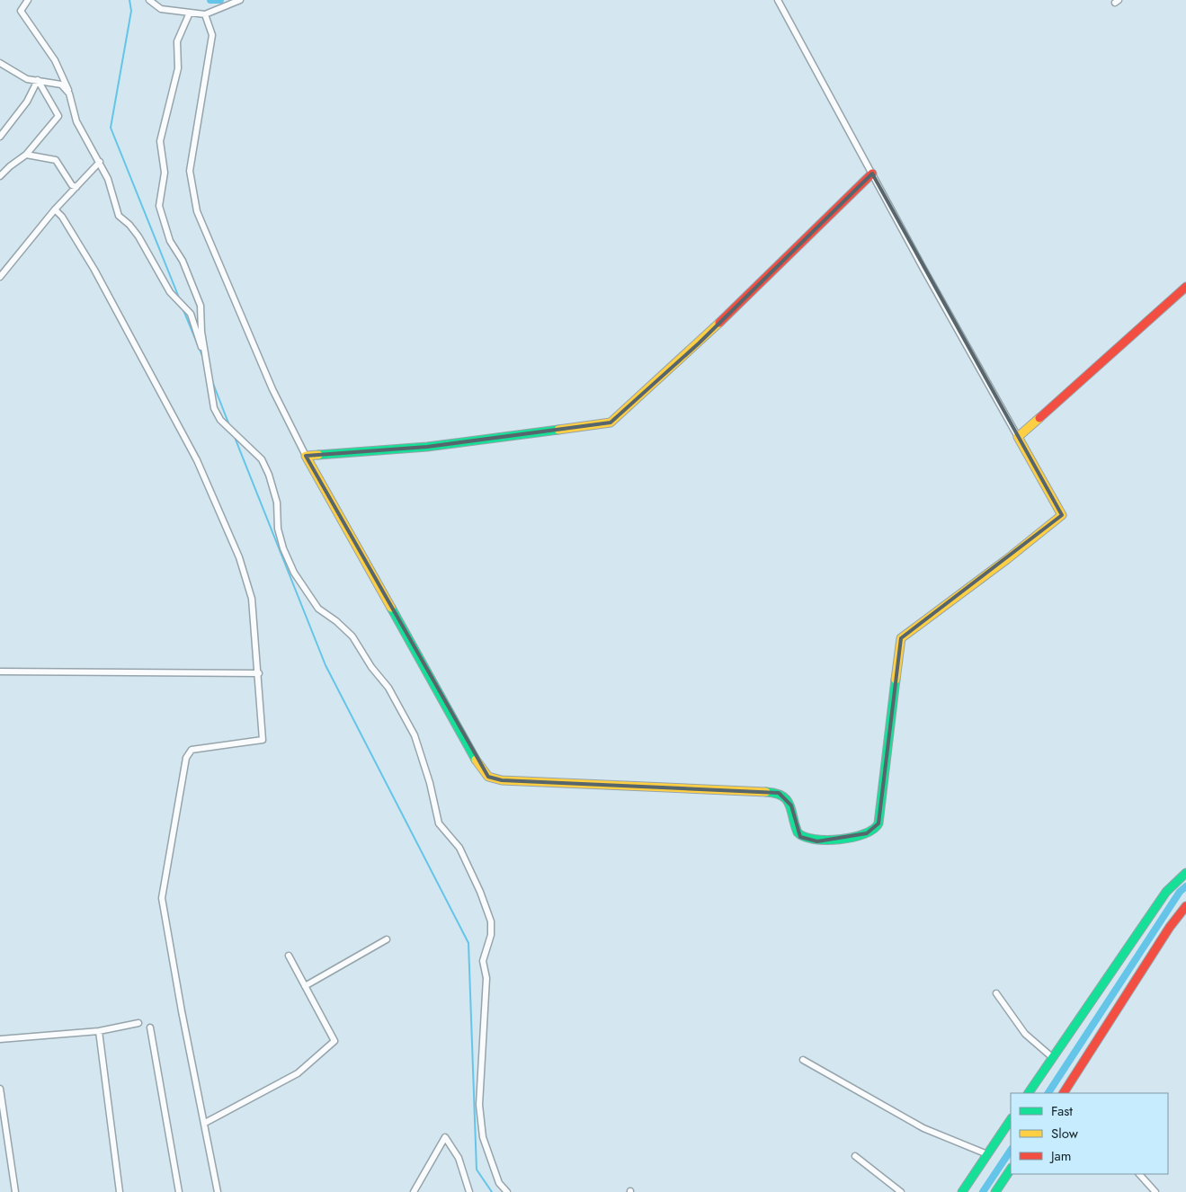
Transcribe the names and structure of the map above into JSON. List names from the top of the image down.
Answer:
{
  "legend": ["Fast", "Slow", "Jam"]
}
